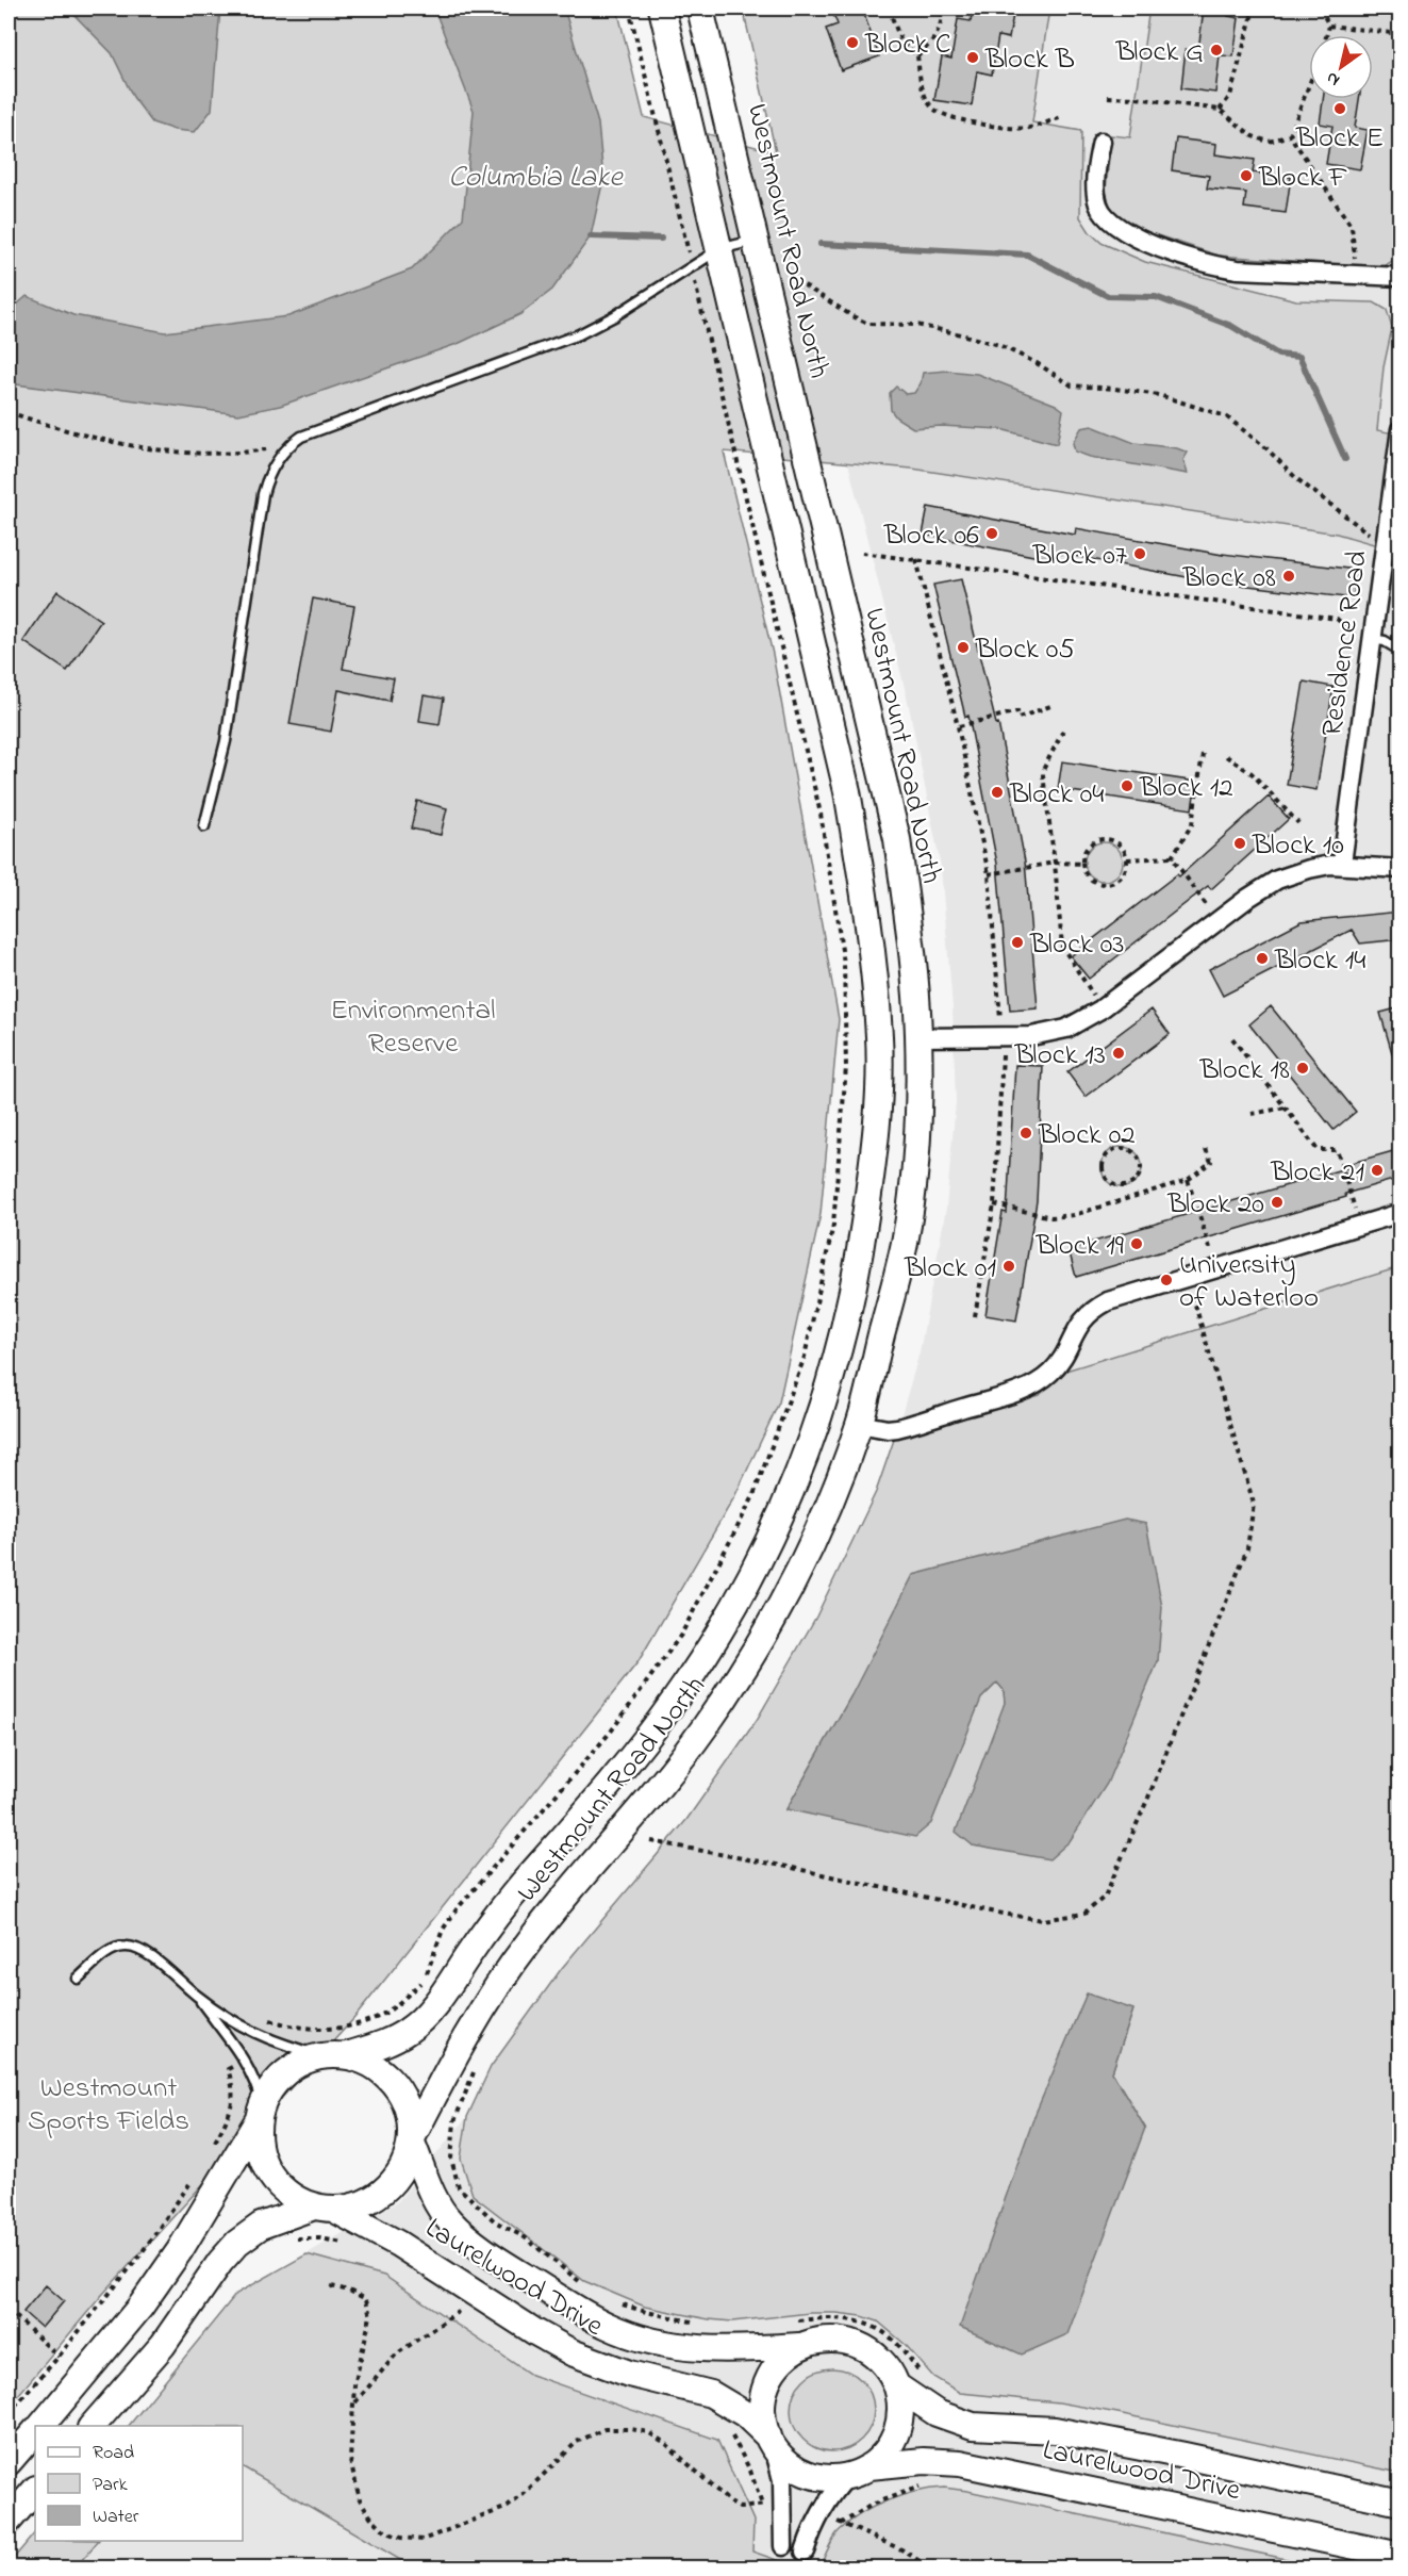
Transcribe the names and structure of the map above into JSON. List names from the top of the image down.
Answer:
{
  "streets": {
    "main road": ["Westmount Road North", "Laurelwood Drive"],
    "street": ["Residence Road"]
  },
  "crossings": [
    ["Westmount Road North", "Laurelwood Drive"]
  ],
  "water": ["Columbia Lake"],
  "parks": ["Environmental Reserve", "Westmount Sports Fields"],
  "places": [
    "Block C",
    "Block G",
    "Block B",
    "Block E",
    "Block F",
    "Block 06",
    "Block 07",
    "Block 08",
    "Block 05",
    "Block 12",
    "Block 04",
    "Block 10",
    "Block 03",
    "Block 14",
    "Block 13",
    "Block 18",
    "Block 02",
    "Block 21",
    "Block 20",
    "Block 19",
    "Block 01",
    "University of Waterloo"
  ],
  "legend": ["Road", "Park", "Water"],
  "north": "bottom left"
}
